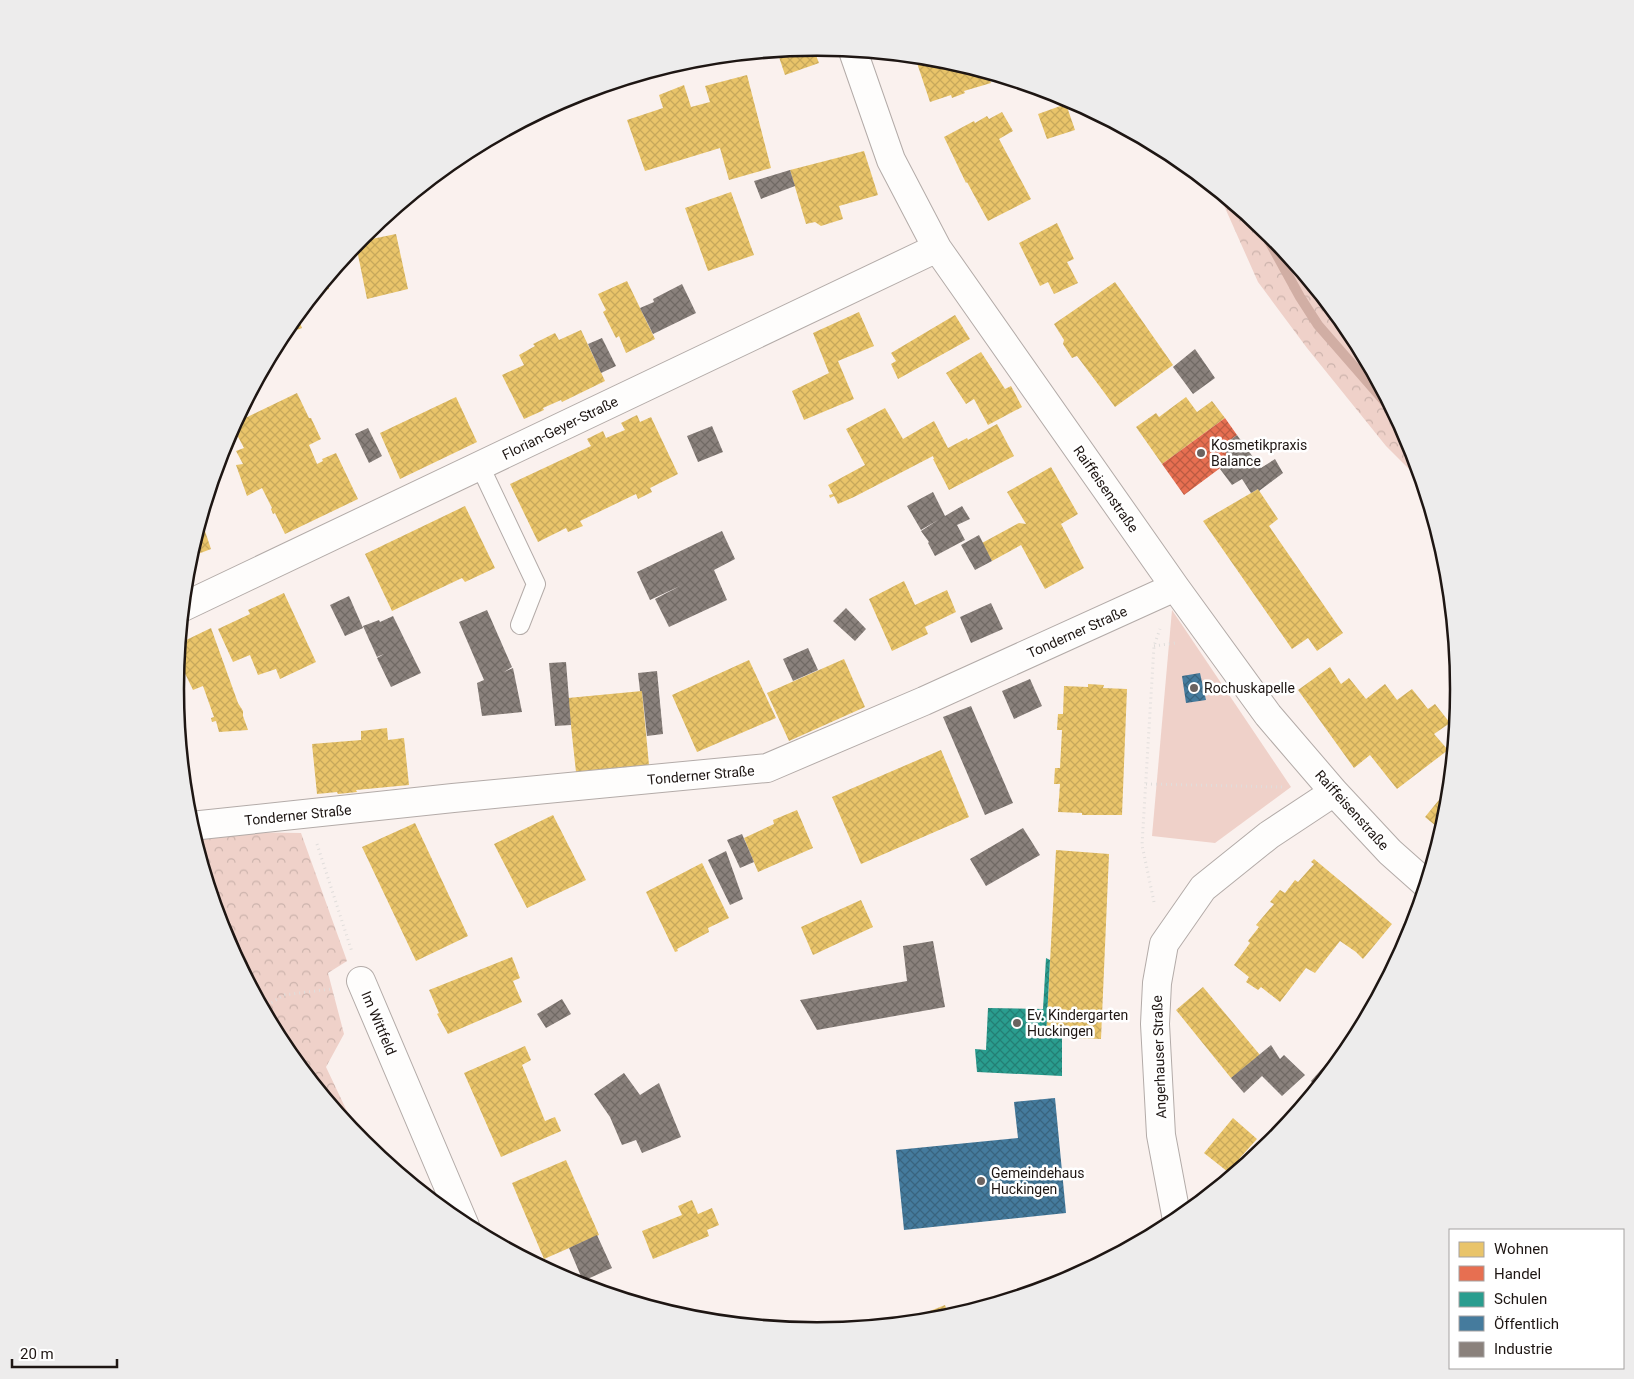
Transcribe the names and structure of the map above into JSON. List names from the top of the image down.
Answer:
{
  "streets": {
    "street": [
      "Florian-Geyer-Straße",
      "Raiffeisenstraße",
      "Tonderner Straße",
      "Im Wittfeld",
      "Angerhauser Straße"
    ]
  },
  "crossings": [
    ["Florian-Geyer-Straße", "Raiffeisenstraße"],
    ["Raiffeisenstraße", "Tonderner Straße"],
    ["Raiffeisenstraße", "Angerhauser Straße"],
    ["Tonderner Straße", "Im Wittfeld"]
  ],
  "places": [
    "Kosmetikpraxis Balance",
    "Rochuskapelle",
    "Ev. Kindergarten Huckingen",
    "Gemeindehaus Huckingen"
  ],
  "legend": [
    "Wohnen",
    "Handel",
    "Schulen",
    "Öffentlich",
    "Industrie"
  ],
  "scale_bar": "20 m"
}
